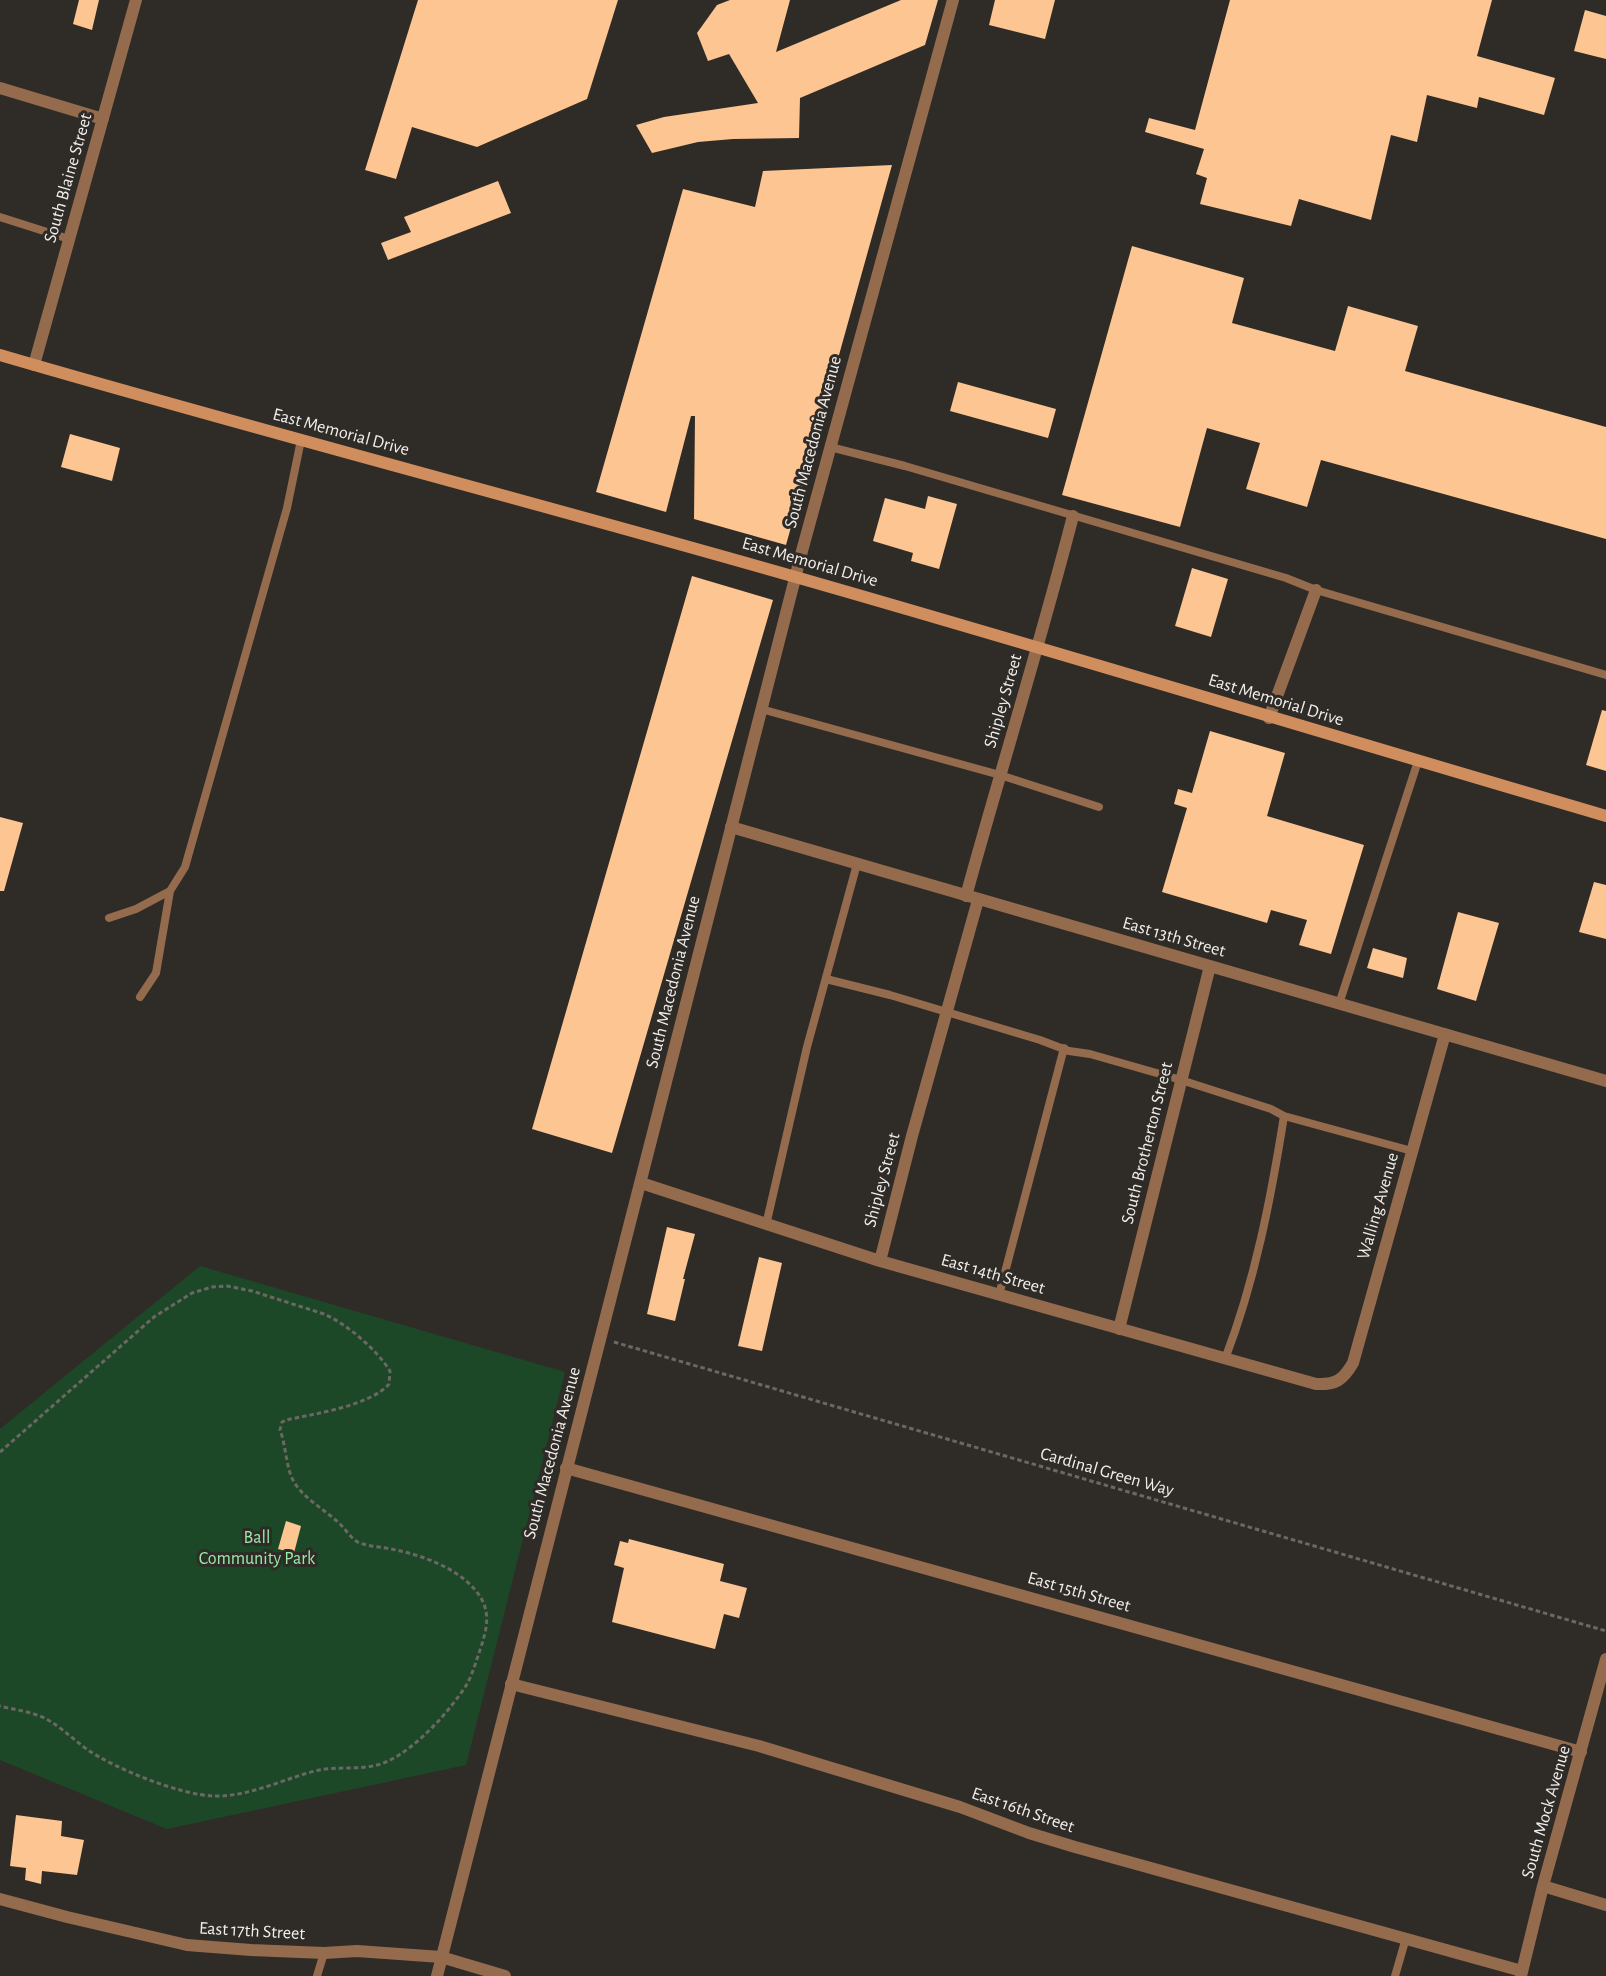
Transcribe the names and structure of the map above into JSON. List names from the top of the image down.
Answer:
{
  "streets": {
    "main road": ["East Memorial Drive"],
    "street": [
      "South Blaine Street",
      "South Macedonia Avenue",
      "Shipley Street",
      "East 13th Street",
      "South Brotherton Street",
      "Walling Avenue",
      "East 14th Street",
      "East 15th Street",
      "East 16th Street",
      "South Mock Avenue",
      "East 17th Street"
    ],
    "path": ["Cardinal Green Way"]
  },
  "crossings": [
    ["South Blaine Street", "East Memorial Drive"],
    ["East Memorial Drive", "South Macedonia Avenue"],
    ["East Memorial Drive", "Shipley Street"],
    ["South Macedonia Avenue", "East 13th Street"],
    ["South Macedonia Avenue", "East 14th Street"],
    ["South Macedonia Avenue", "Cardinal Green Way"],
    ["South Macedonia Avenue", "East 15th Street"],
    ["South Macedonia Avenue", "East 16th Street"],
    ["South Macedonia Avenue", "East 17th Street"],
    ["Shipley Street", "East 13th Street"],
    ["Shipley Street", "East 14th Street"],
    ["East 13th Street", "South Brotherton Street"],
    ["East 13th Street", "Walling Avenue"],
    ["South Brotherton Street", "East 14th Street"],
    ["Walling Avenue", "East 14th Street"],
    ["East 15th Street", "South Mock Avenue"],
    ["East 16th Street", "South Mock Avenue"]
  ],
  "parks": ["Ball Community Park"]
}
